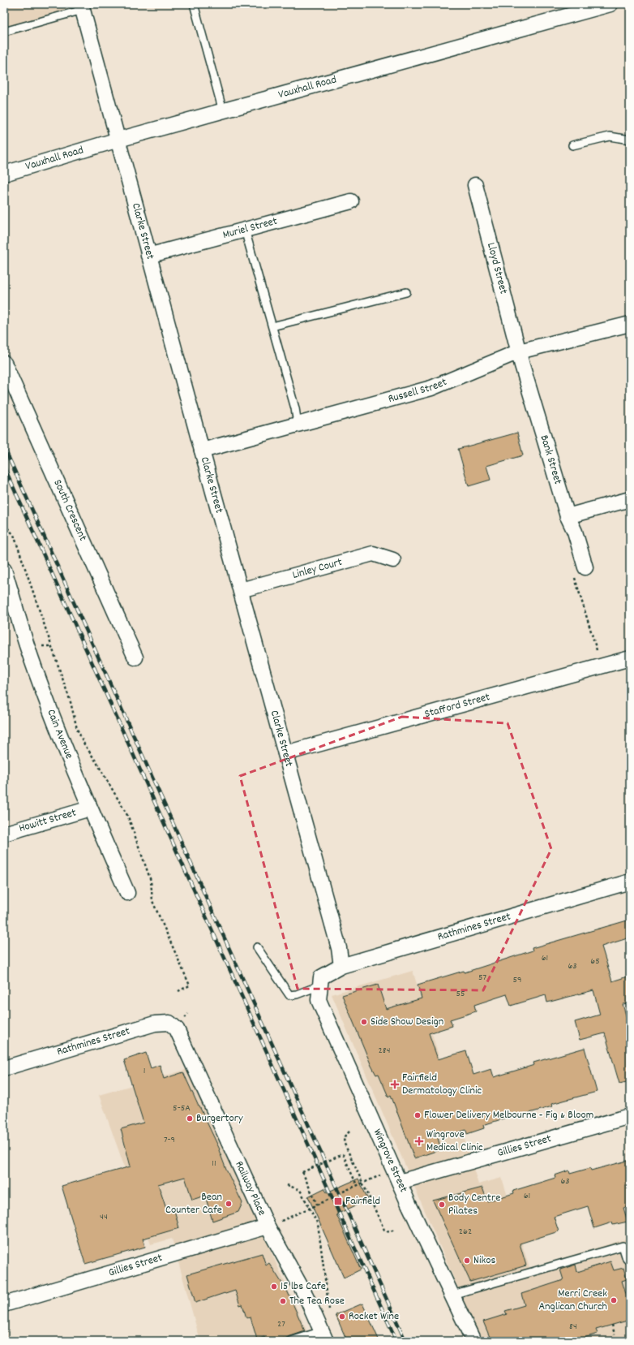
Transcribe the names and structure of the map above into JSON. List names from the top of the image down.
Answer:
{
  "streets": {
    "street": [
      "Vauxhall Road",
      "Muriel Street",
      "Clarke Street",
      "Lloyd Street",
      "Russell Street",
      "Bank Street",
      "South Crescent",
      "Linley Court",
      "Stafford Street",
      "Cain Avenue",
      "Howitt Street",
      "Rathmines Street",
      "Gillies Street",
      "Wingrove Street",
      "Railway Place"
    ]
  },
  "crossings": [
    ["Vauxhall Road", "Clarke Street"],
    ["Muriel Street", "Clarke Street"],
    ["Clarke Street", "Russell Street"],
    ["Clarke Street", "Linley Court"],
    ["Clarke Street", "Stafford Street"],
    ["Clarke Street", "Rathmines Street"],
    ["Lloyd Street", "Russell Street"],
    ["Lloyd Street", "Bank Street"],
    ["Russell Street", "Bank Street"],
    ["Cain Avenue", "Howitt Street"],
    ["Rathmines Street", "Wingrove Street"],
    ["Rathmines Street", "Railway Place"],
    ["Gillies Street", "Wingrove Street"],
    ["Gillies Street", "Railway Place"]
  ],
  "places": {
    "other": [
      "Side Show Design",
      "Flower Delivery Melbourne - Fig & Bloom",
      "Burgertory",
      "Bean Counter Cafe",
      "Body Centre Pilates",
      "Nikos",
      "15 lbs Cafe",
      "Merri Creek Anglican Church",
      "The Tea Rose",
      "Rocket Wine"
    ],
    "health": ["Fairfield Dermatology Clinic", "Wingrove Medical Clinic"],
    "transit": ["Fairfield"]
  },
  "house_numbers": [
    "61",
    "65",
    "63",
    "57",
    "59",
    "55",
    "284",
    "1",
    "5-5A",
    "7-9",
    "11",
    "63",
    "61",
    "44",
    "262",
    "27",
    "84"
  ]
}
